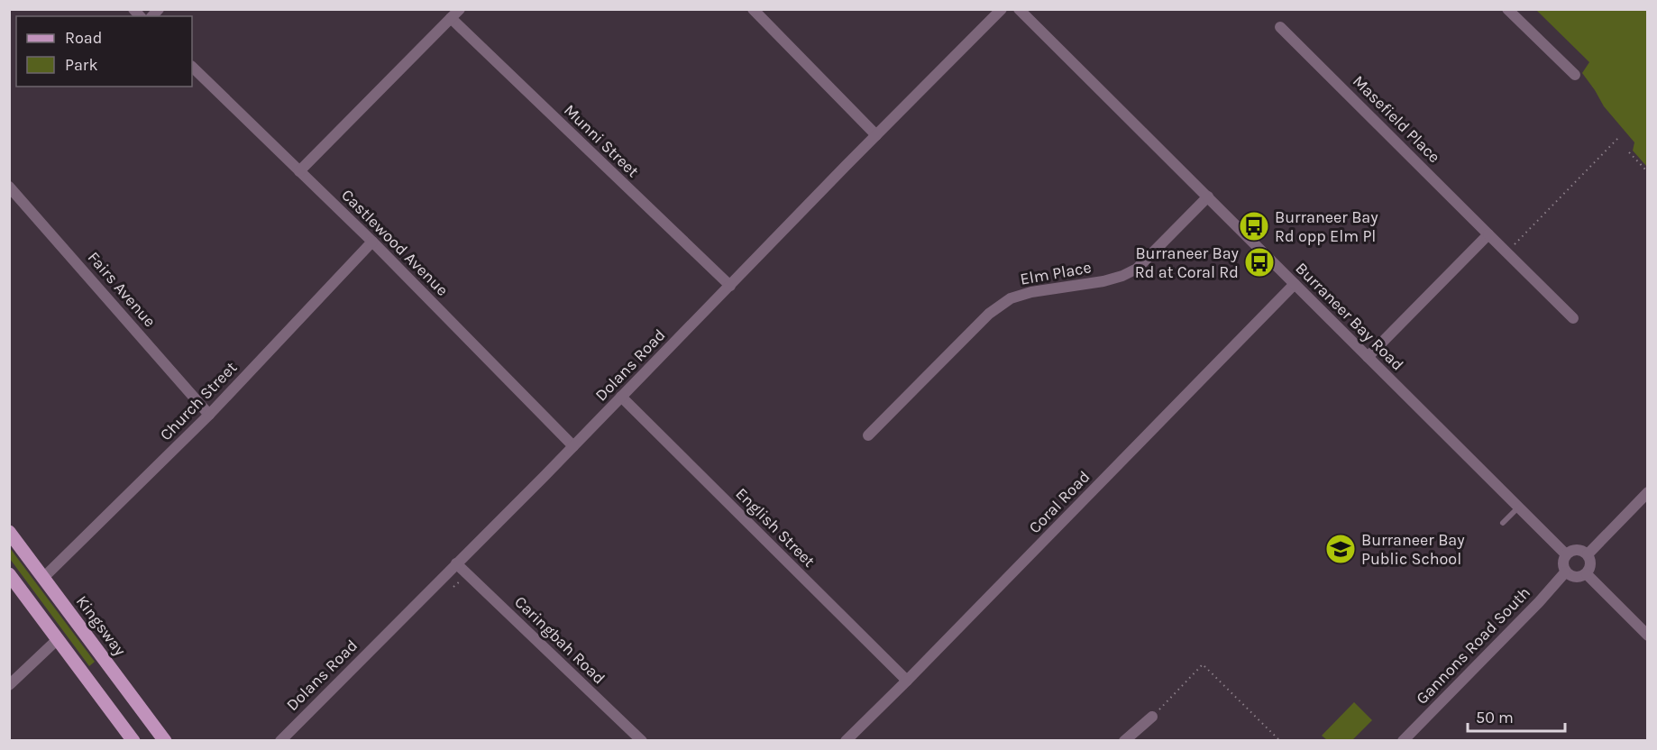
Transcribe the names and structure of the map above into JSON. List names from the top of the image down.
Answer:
{
  "streets": {
    "main road": ["Kingsway"],
    "street": [
      "Masefield Place",
      "Munni Street",
      "Castlewood Avenue",
      "Elm Place",
      "Fairs Avenue",
      "Burraneer Bay Road",
      "Dolans Road",
      "Church Street",
      "Coral Road",
      "English Street",
      "Caringbah Road",
      "Gannons Road South"
    ]
  },
  "crossings": [
    ["Munni Street", "Dolans Road"],
    ["Castlewood Avenue", "Dolans Road"],
    ["Castlewood Avenue", "Church Street"],
    ["Elm Place", "Burraneer Bay Road"],
    ["Fairs Avenue", "Church Street"],
    ["Burraneer Bay Road", "Coral Road"],
    ["Burraneer Bay Road", "Gannons Road South"],
    ["Dolans Road", "English Street"],
    ["Dolans Road", "Caringbah Road"],
    ["Church Street", "Kingsway"],
    ["Coral Road", "English Street"]
  ],
  "places": {
    "bus stop": ["Burraneer Bay Rd opp Elm Pl", "Burraneer Bay Rd at Coral Rd"],
    "school or university": ["Burraneer Bay Public School"]
  },
  "legend": ["Road", "Park"],
  "scale_bar": "50 m"
}
